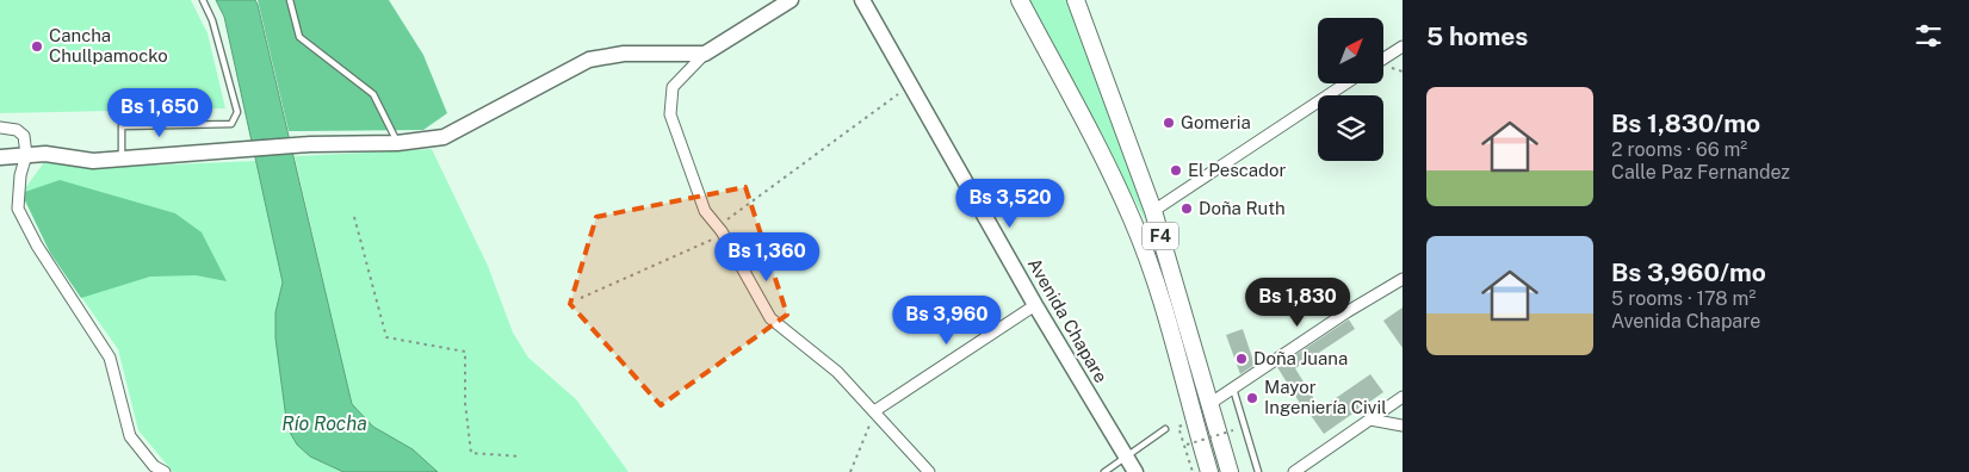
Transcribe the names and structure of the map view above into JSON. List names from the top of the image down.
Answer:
{
  "streets": {
    "highway": ["F4"],
    "main road": ["Avenida Chapare"]
  },
  "water": ["Río Rocha"],
  "places": [
    "Cancha Chullpamocko",
    "Gomeria",
    "El Pescador",
    "Doña Ruth",
    "Doña Juana",
    "Mayor Ingeniería Civil"
  ],
  "north": "top right",
  "page": {
    "heading": "5 homes",
    "list": [
      {
        "name": "Bs 1,830/mo",
        "note": "2 rooms · 66 m² · Calle Paz Fernandez"
      },
      {
        "name": "Bs 3,960/mo",
        "note": "5 rooms · 178 m² · Avenida Chapare"
      }
    ],
    "price": [
      "Bs 1,650",
      "Bs 3,520",
      "Bs 1,360",
      "Bs 1,830",
      "Bs 3,960"
    ]
  }
}
